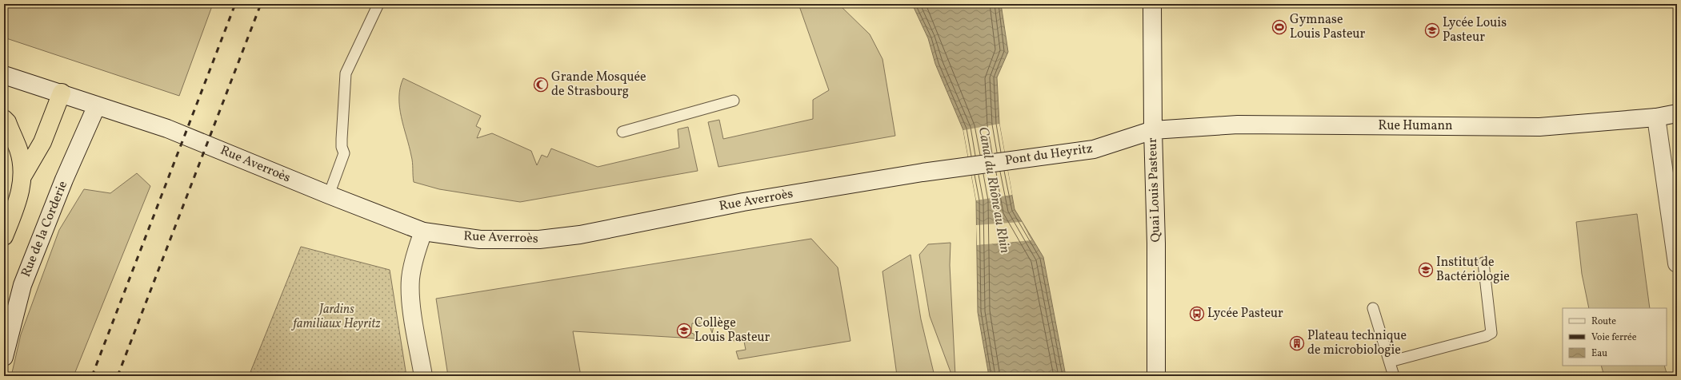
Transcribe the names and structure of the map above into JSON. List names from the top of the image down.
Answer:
{
  "streets": {
    "main road": [
      "Rue Humann",
      "Pont du Heyritz",
      "Rue Averroès",
      "Quai Louis Pasteur",
      "Rue de la Corderie"
    ]
  },
  "crossings": [
    ["Rue Humann", "Pont du Heyritz"],
    ["Rue Humann", "Quai Louis Pasteur"],
    ["Pont du Heyritz", "Rue Averroès"],
    ["Pont du Heyritz", "Quai Louis Pasteur"],
    ["Rue Averroès", "Rue de la Corderie"]
  ],
  "water": ["Canal du Rhône au Rhin"],
  "parks": ["Jardins familiaux Heyritz"],
  "places": {
    "sports": ["Gymnase Louis Pasteur"],
    "school or university": ["Lycée Louis Pasteur", "Institut de Bactériologie", "Collège Louis Pasteur"],
    "mosque": ["Grande Mosquée de Strasbourg"],
    "bus stop": ["Lycée Pasteur"],
    "building": ["Plateau technique de microbiologie"]
  },
  "legend": ["Route", "Voie ferrée", "Eau"]
}
